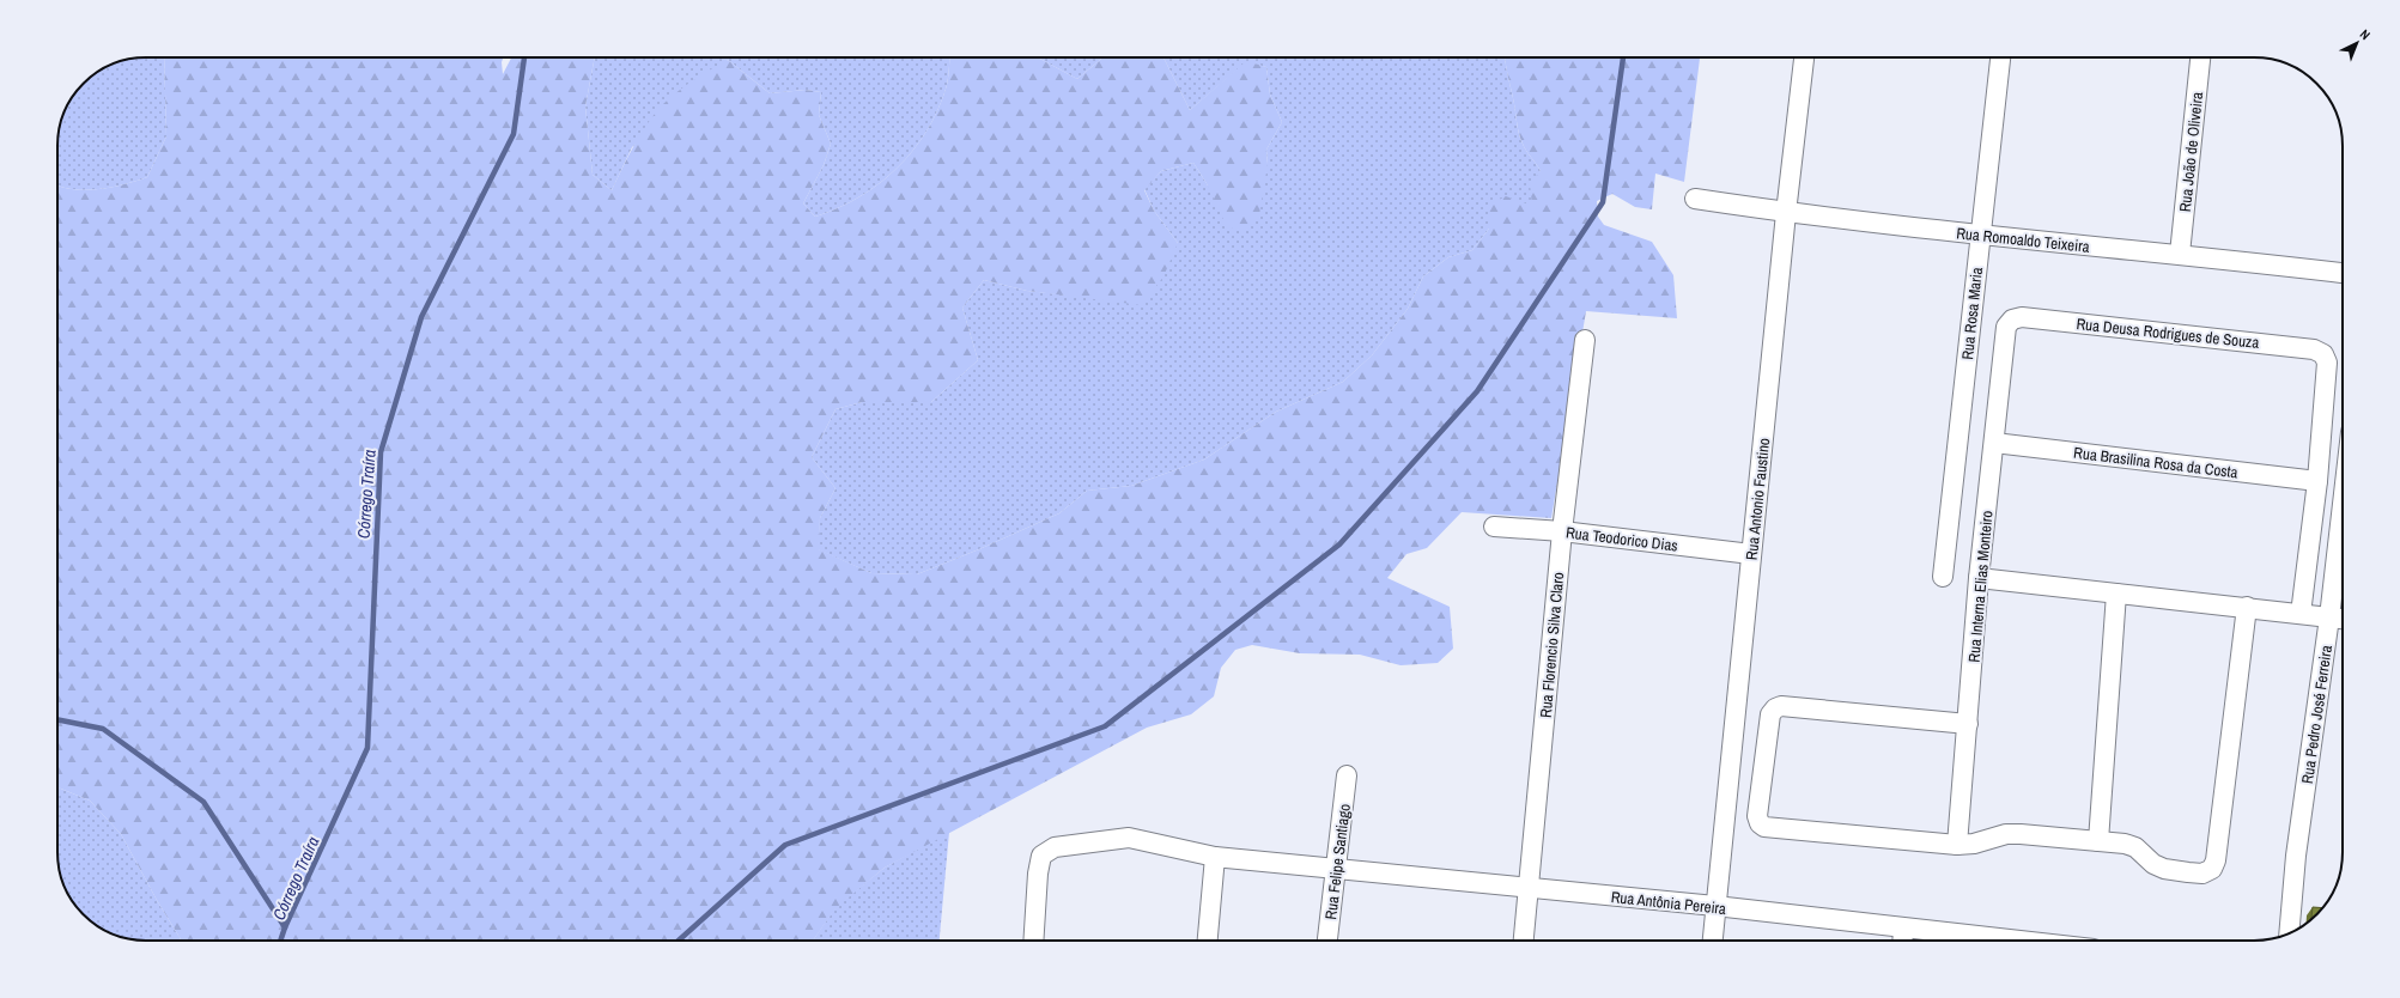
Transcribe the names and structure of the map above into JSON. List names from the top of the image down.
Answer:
{
  "streets": {
    "street": [
      "Rua João de Oliveira",
      "Rua Romoaldo Teixeira",
      "Rua Rosa Maria",
      "Rua Deusa Rodrigues de Souza",
      "Rua Brasilina Rosa da Costa",
      "Rua Antonio Faustino",
      "Rua Teodorico Dias",
      "Rua Interna Elias Monteiro",
      "Rua Florencio Silva Claro",
      "Rua Pedro José Ferreira",
      "Rua Felipe Santiago",
      "Rua Antônia Pereira"
    ]
  },
  "crossings": [
    ["Rua João de Oliveira", "Rua Romoaldo Teixeira"],
    ["Rua Romoaldo Teixeira", "Rua Rosa Maria"],
    ["Rua Romoaldo Teixeira", "Rua Antonio Faustino"],
    ["Rua Deusa Rodrigues de Souza", "Rua Brasilina Rosa da Costa"],
    ["Rua Deusa Rodrigues de Souza", "Rua Interna Elias Monteiro"],
    ["Rua Brasilina Rosa da Costa", "Rua Interna Elias Monteiro"],
    ["Rua Antonio Faustino", "Rua Teodorico Dias"],
    ["Rua Antonio Faustino", "Rua Antônia Pereira"],
    ["Rua Teodorico Dias", "Rua Florencio Silva Claro"],
    ["Rua Florencio Silva Claro", "Rua Antônia Pereira"],
    ["Rua Felipe Santiago", "Rua Antônia Pereira"]
  ],
  "water": ["Córrego Traíra"],
  "north": "top right"
}
